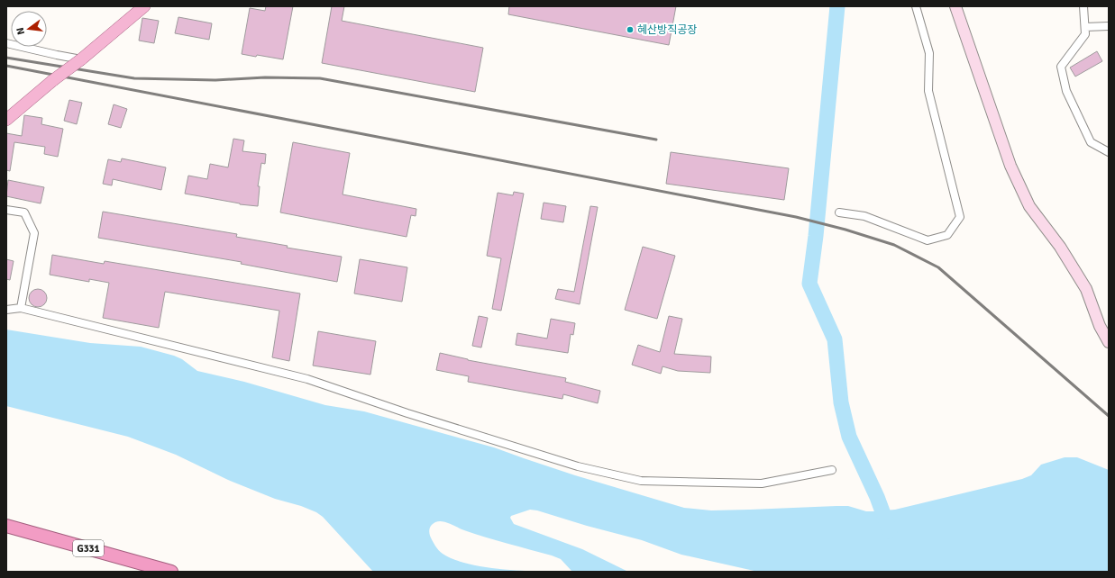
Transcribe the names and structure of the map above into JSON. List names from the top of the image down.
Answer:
{
  "streets": {
    "highway": ["G331"]
  },
  "places": ["혜산방직공장"],
  "north": "left"
}
